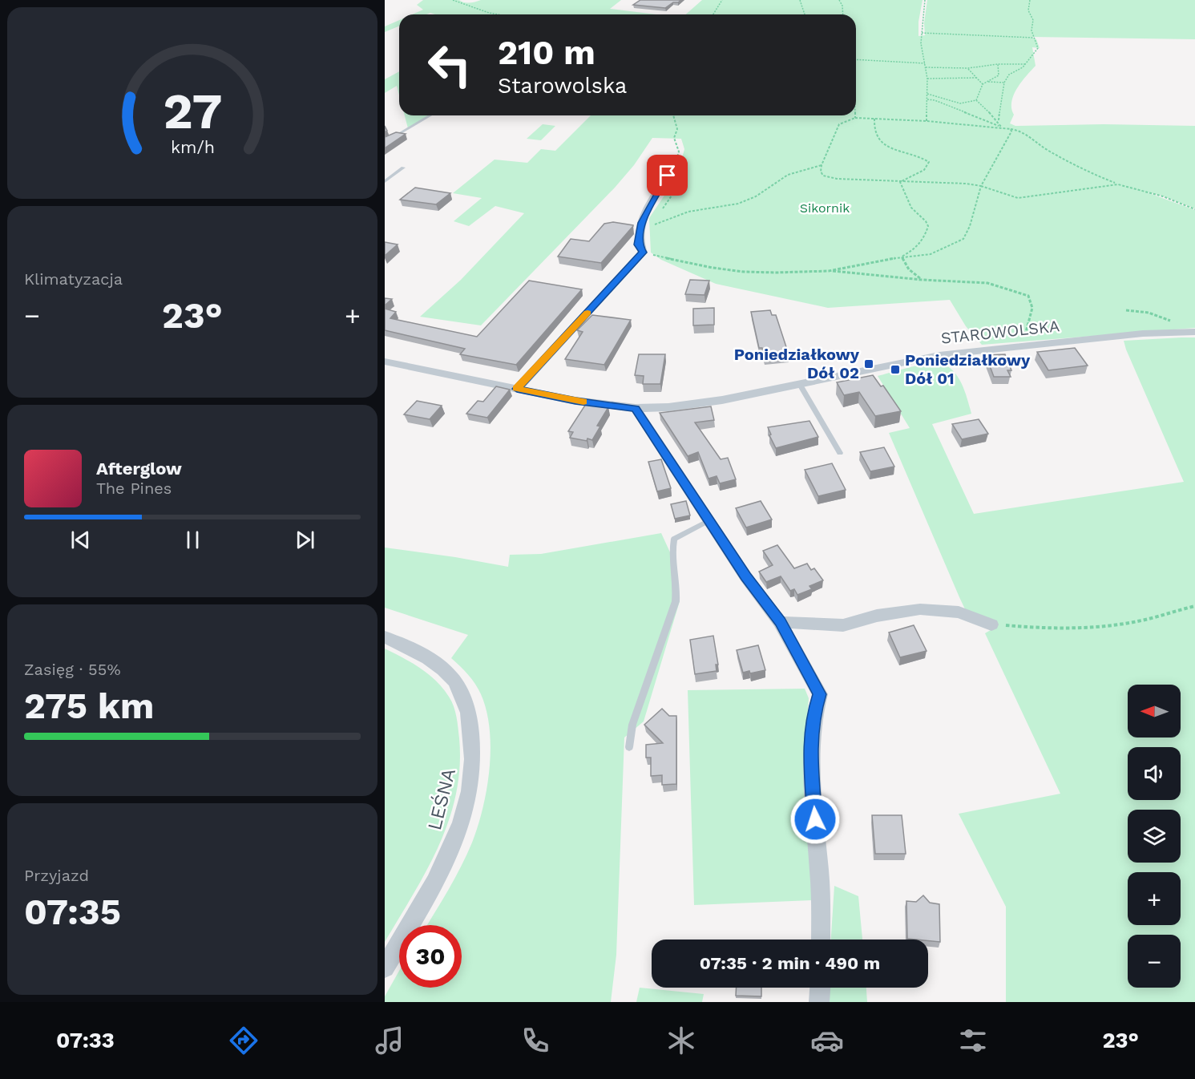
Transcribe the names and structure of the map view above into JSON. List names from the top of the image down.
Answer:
{
  "streets": {
    "street": ["STAROWOLSKA", "LEŚNA"]
  },
  "parks": ["Sikornik"],
  "places": {
    "transit": ["Poniedziałkowy Dół 02", "Poniedziałkowy Dół 01"]
  },
  "north": "left",
  "page": {
    "turn": ["210 m", "Starowolska"],
    "tile": [
      "Klimatyzacja",
      ["Zasięg · 55%", "275 km"],
      ["Przyjazd", "07:35"]
    ],
    "heat": ["−", "23°", "+"],
    "song": ["Afterglow", "The Pines"],
    "map_buttons": ["+", "−"],
    "limit": "30",
    "trip": "07:35 · 2 min · 490 m",
    "tabs": ["07:33", "23°"],
    "gauge": ["27", "km/h"]
  }
}
